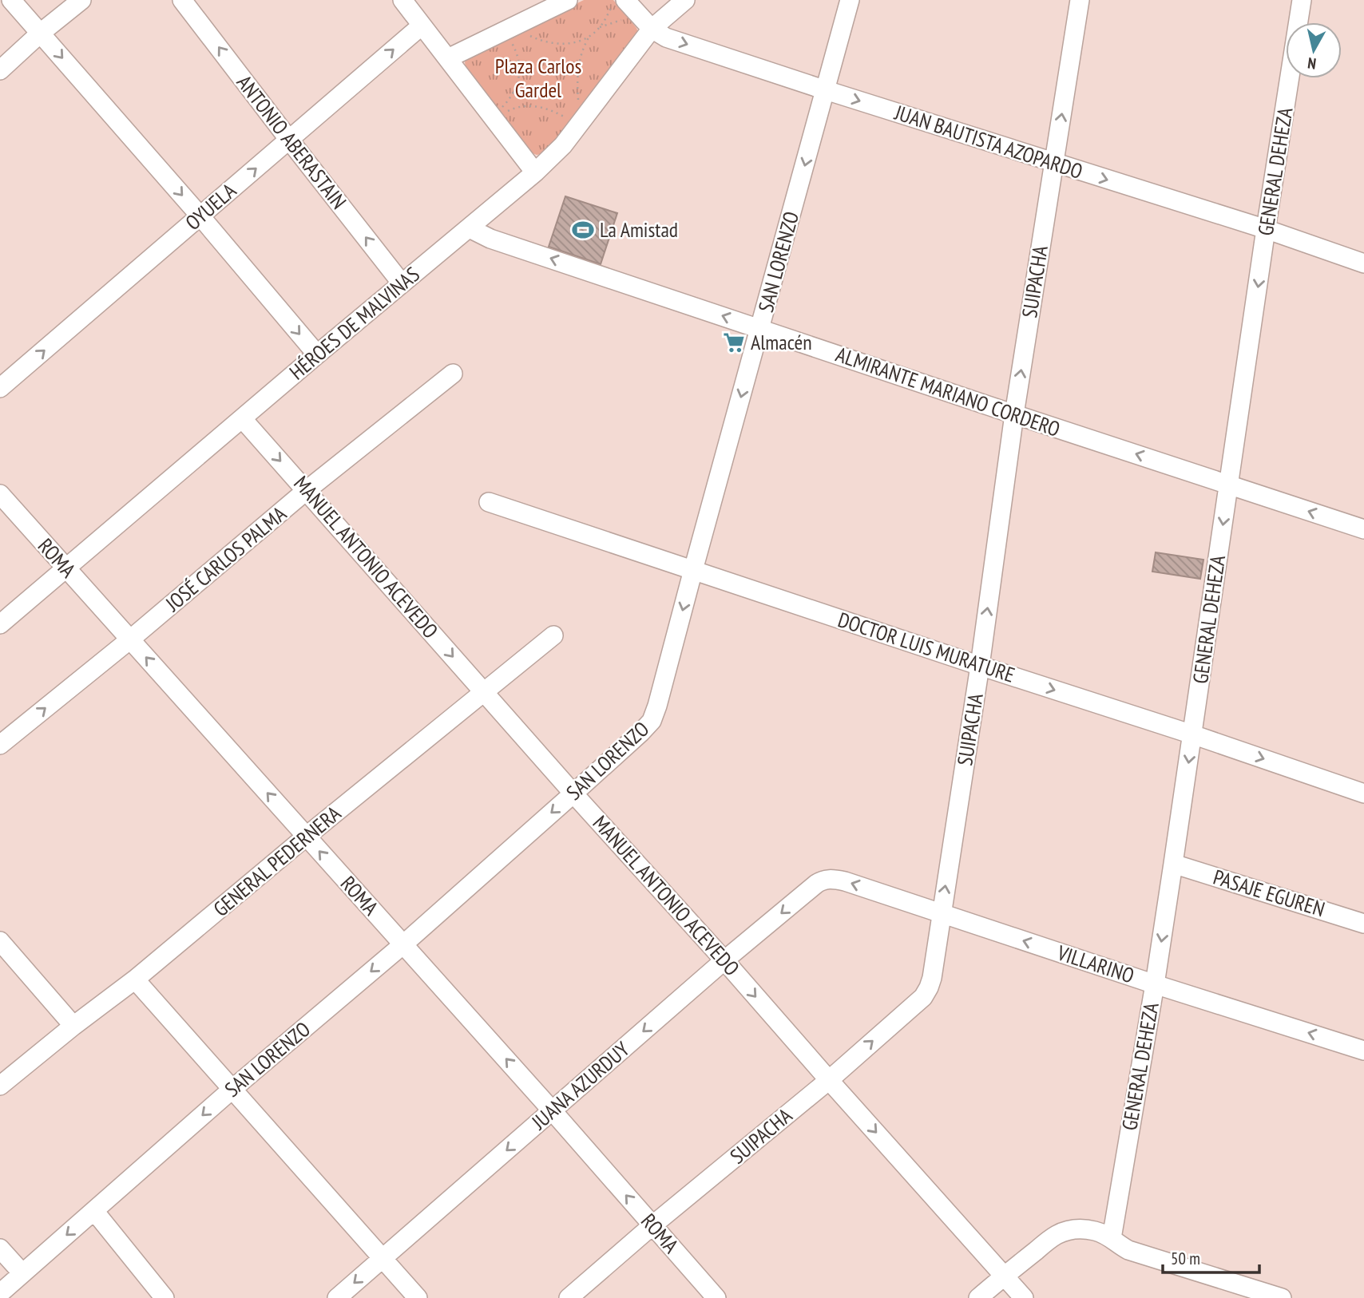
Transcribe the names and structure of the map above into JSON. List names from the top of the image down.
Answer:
{
  "streets": {
    "street": [
      "ANTONIO ABERASTAIN",
      "JUAN BAUTISTA AZOPARDO",
      "GENERAL DEHEZA",
      "OYUELA",
      "SAN LORENZO",
      "SUIPACHA",
      "HÉROES DE MALVINAS",
      "ALMIRANTE MARIANO CORDERO",
      "MANUEL ANTONIO ACEVEDO",
      "ROMA",
      "JOSÉ CARLOS PALMA",
      "DOCTOR LUIS MURATURE",
      "GENERAL PEDERNERA",
      "PASAJE EGUREN",
      "VILLARINO",
      "JUANA AZURDUY"
    ]
  },
  "crossings": [
    ["ANTONIO ABERASTAIN", "OYUELA"],
    ["ANTONIO ABERASTAIN", "HÉROES DE MALVINAS"],
    ["JUAN BAUTISTA AZOPARDO", "GENERAL DEHEZA"],
    ["JUAN BAUTISTA AZOPARDO", "SAN LORENZO"],
    ["JUAN BAUTISTA AZOPARDO", "SUIPACHA"],
    ["JUAN BAUTISTA AZOPARDO", "HÉROES DE MALVINAS"],
    ["GENERAL DEHEZA", "ALMIRANTE MARIANO CORDERO"],
    ["GENERAL DEHEZA", "DOCTOR LUIS MURATURE"],
    ["GENERAL DEHEZA", "PASAJE EGUREN"],
    ["GENERAL DEHEZA", "VILLARINO"],
    ["SAN LORENZO", "ALMIRANTE MARIANO CORDERO"],
    ["SAN LORENZO", "MANUEL ANTONIO ACEVEDO"],
    ["SAN LORENZO", "ROMA"],
    ["SAN LORENZO", "DOCTOR LUIS MURATURE"],
    ["SUIPACHA", "ALMIRANTE MARIANO CORDERO"],
    ["SUIPACHA", "MANUEL ANTONIO ACEVEDO"],
    ["SUIPACHA", "ROMA"],
    ["SUIPACHA", "DOCTOR LUIS MURATURE"],
    ["SUIPACHA", "VILLARINO"],
    ["HÉROES DE MALVINAS", "ALMIRANTE MARIANO CORDERO"],
    ["HÉROES DE MALVINAS", "MANUEL ANTONIO ACEVEDO"],
    ["HÉROES DE MALVINAS", "ROMA"],
    ["MANUEL ANTONIO ACEVEDO", "JOSÉ CARLOS PALMA"],
    ["MANUEL ANTONIO ACEVEDO", "GENERAL PEDERNERA"],
    ["MANUEL ANTONIO ACEVEDO", "JUANA AZURDUY"],
    ["ROMA", "JOSÉ CARLOS PALMA"],
    ["ROMA", "GENERAL PEDERNERA"],
    ["ROMA", "JUANA AZURDUY"],
    ["VILLARINO", "JUANA AZURDUY"]
  ],
  "one_way": [
    "JUAN BAUTISTA AZOPARDO",
    "GENERAL DEHEZA",
    "OYUELA",
    "SAN LORENZO",
    "SUIPACHA",
    "ALMIRANTE MARIANO CORDERO",
    "MANUEL ANTONIO ACEVEDO",
    "ROMA",
    "DOCTOR LUIS MURATURE",
    "VILLARINO",
    "JUANA AZURDUY"
  ],
  "parks": ["Plaza Carlos Gardel"],
  "places": {
    "sports": ["La Amistad"],
    "supermarket": ["Almacén"]
  },
  "scale_bar": "50 m",
  "north": "bottom"
}
